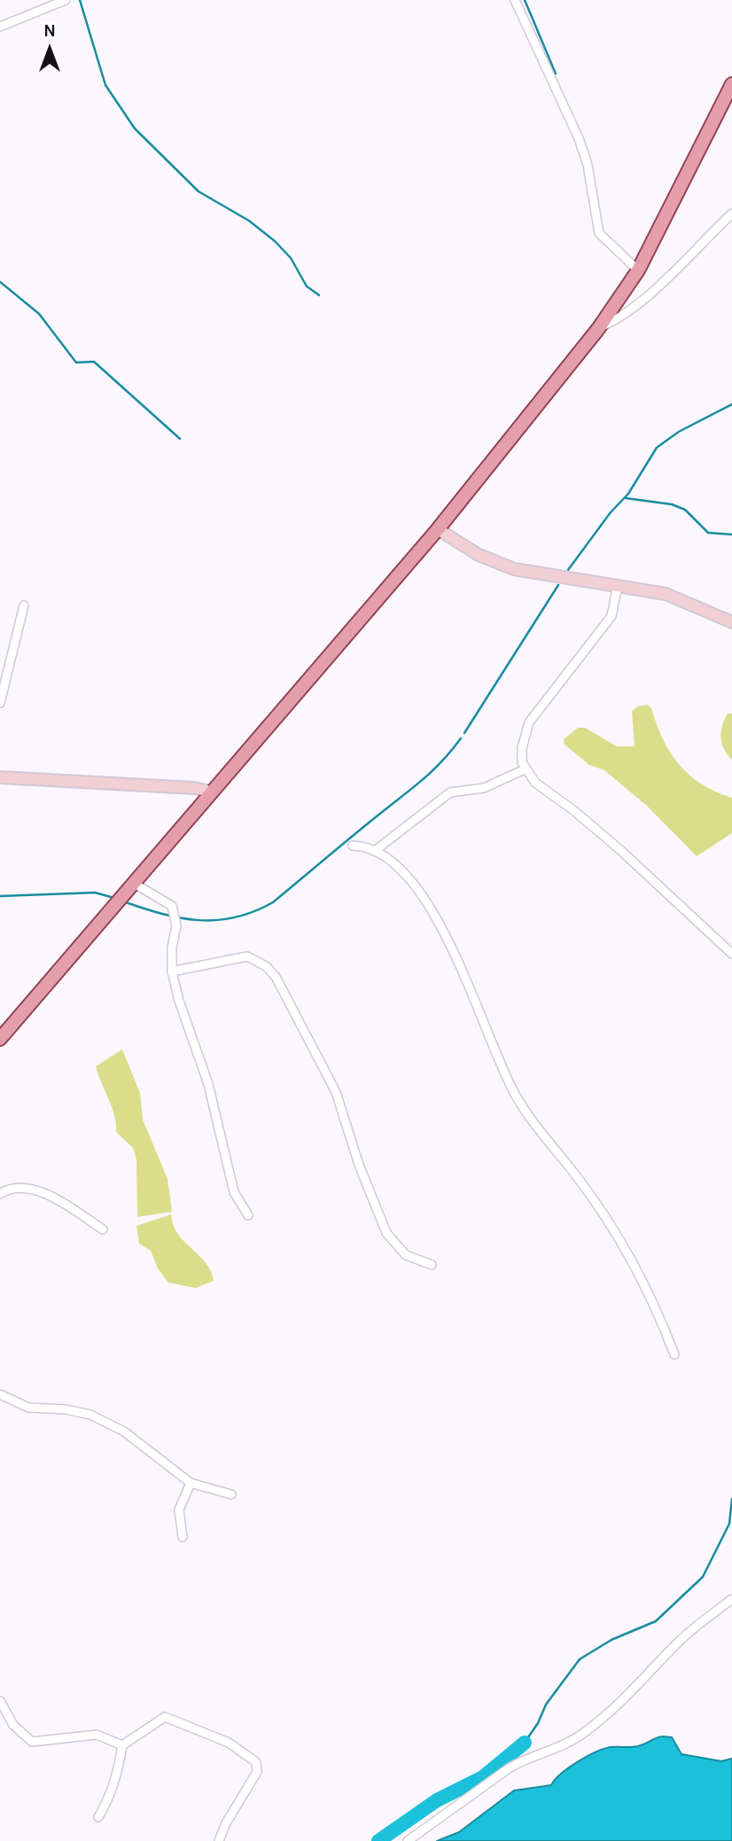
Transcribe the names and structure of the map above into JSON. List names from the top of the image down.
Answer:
{
  "north": "top"
}
